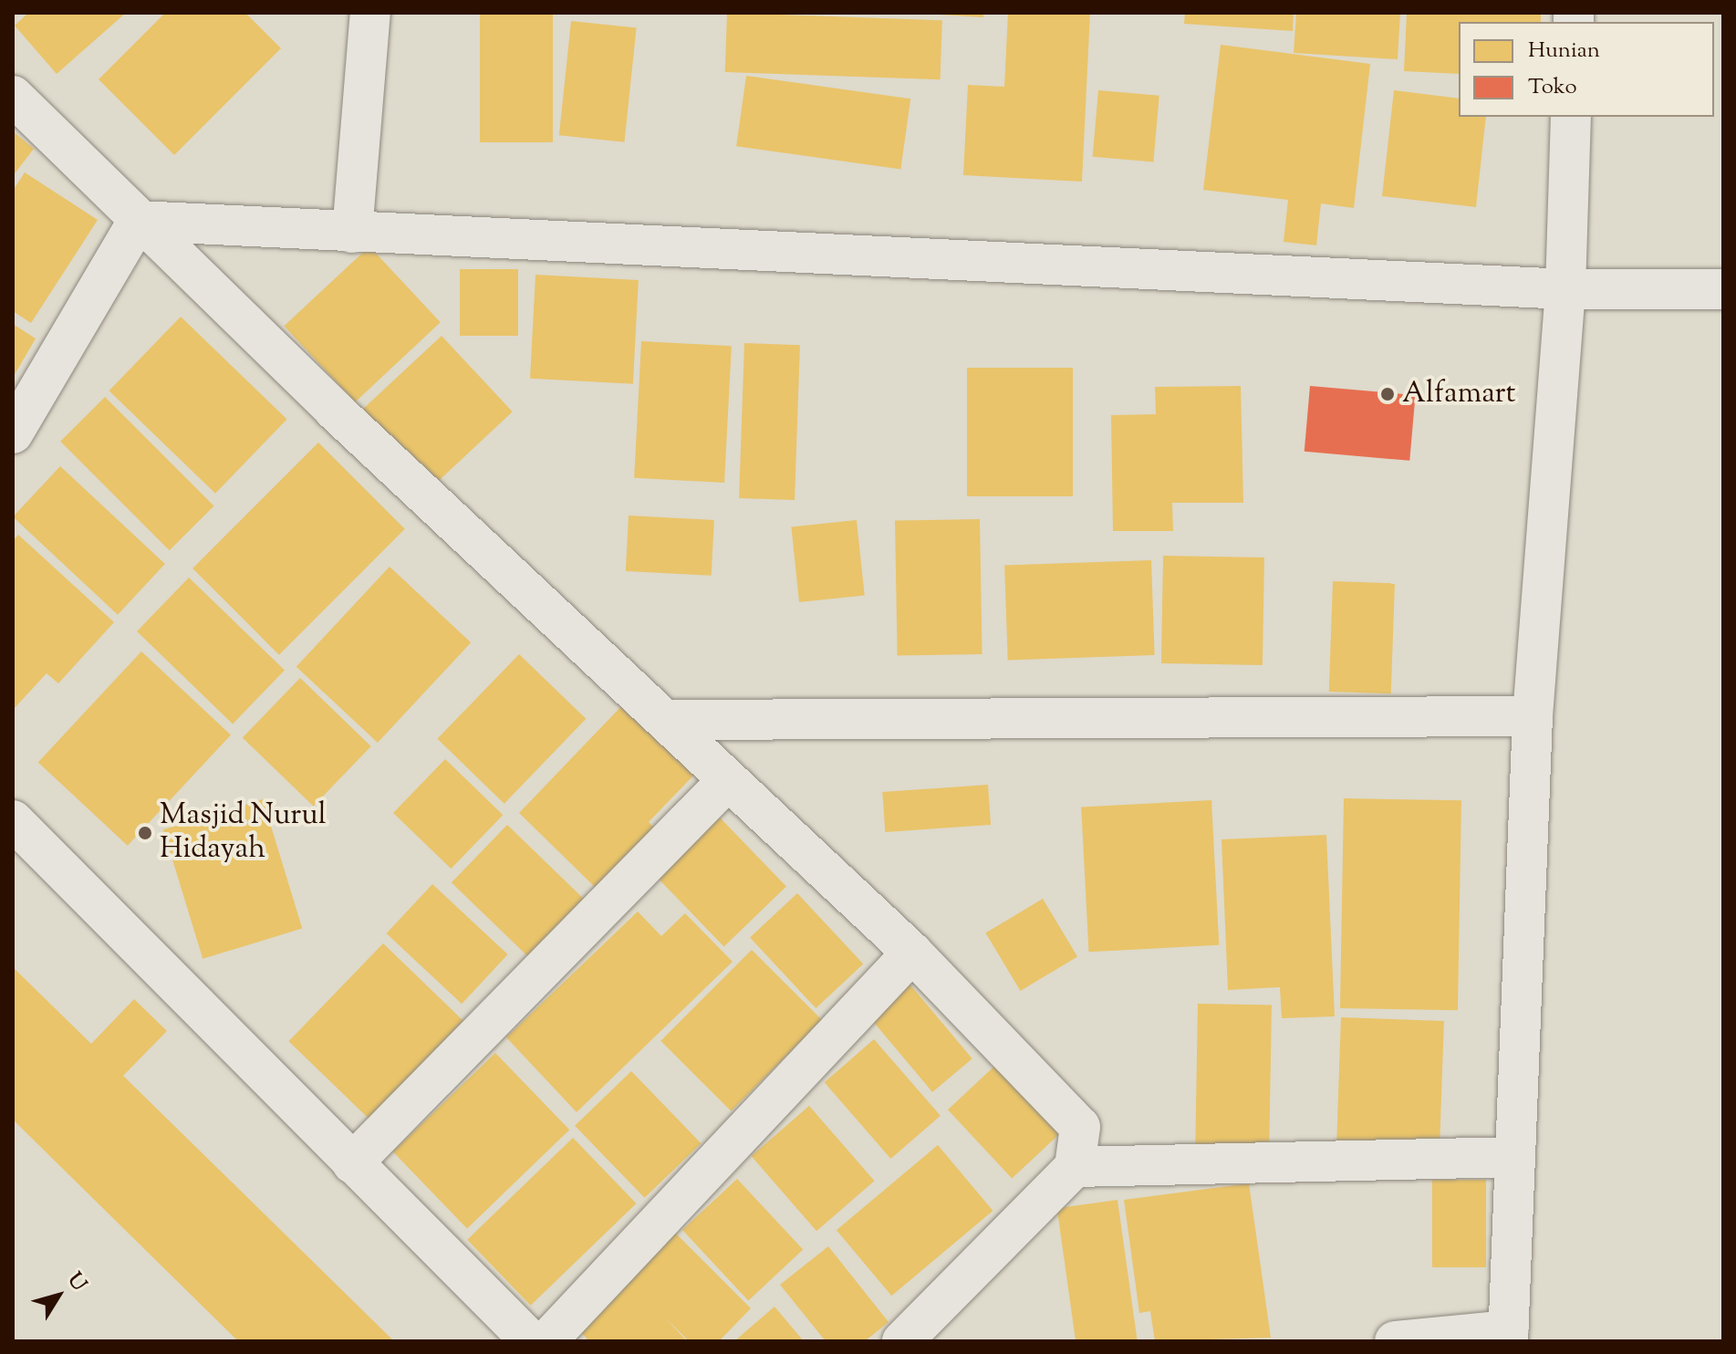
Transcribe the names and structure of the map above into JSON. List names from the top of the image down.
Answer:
{
  "places": ["Alfamart", "Masjid Nurul Hidayah"],
  "legend": ["Hunian", "Toko"],
  "north": "top right"
}
